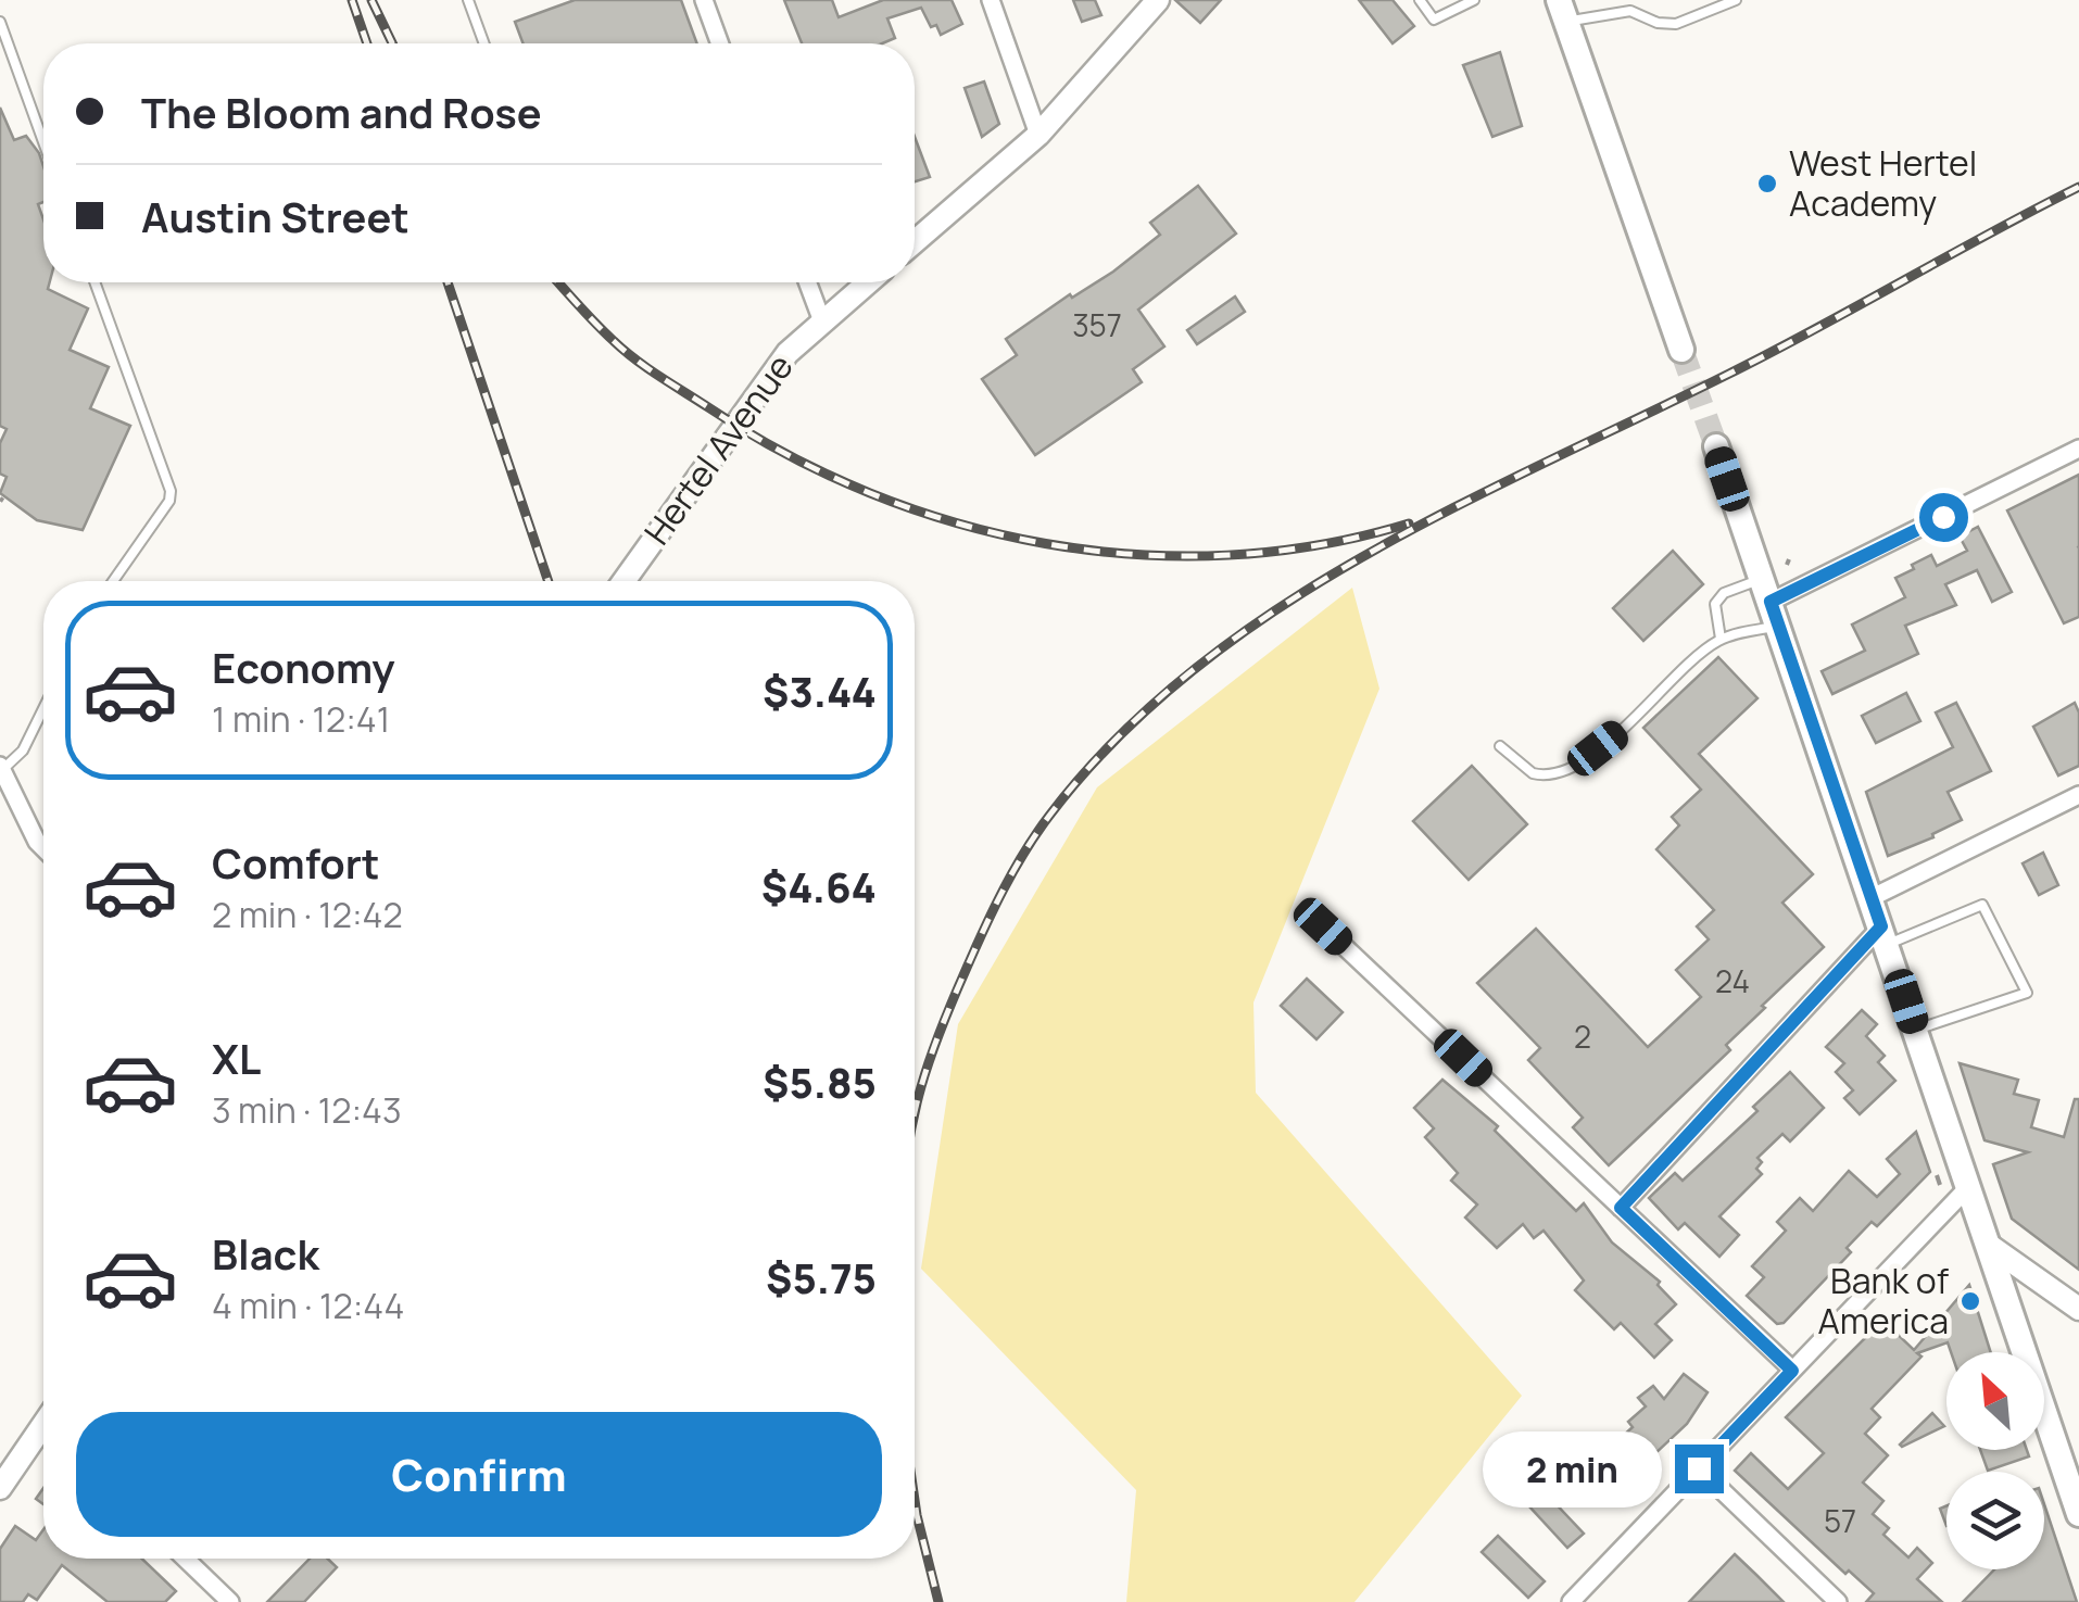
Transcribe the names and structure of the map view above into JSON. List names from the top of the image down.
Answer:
{
  "streets": {
    "street": ["Hertel Avenue"]
  },
  "places": ["West Hertel Academy", "Bank of America"],
  "house_numbers": [
    "357",
    "24",
    "2",
    "57"
  ],
  "north": "top left",
  "page": {
    "banner": ["The Bloom and Rose", "Austin Street"],
    "list": [
      {
        "name": "Economy",
        "note": "1 min · 12:41",
        "value": "$3.44"
      },
      {
        "name": "Comfort",
        "note": "2 min · 12:42",
        "value": "$4.64"
      },
      {
        "name": "XL",
        "note": "3 min · 12:43",
        "value": "$5.85"
      },
      {
        "name": "Black",
        "note": "4 min · 12:44",
        "value": "$5.75"
      }
    ],
    "buttons": "Confirm",
    "bubble": "2 min"
  }
}
